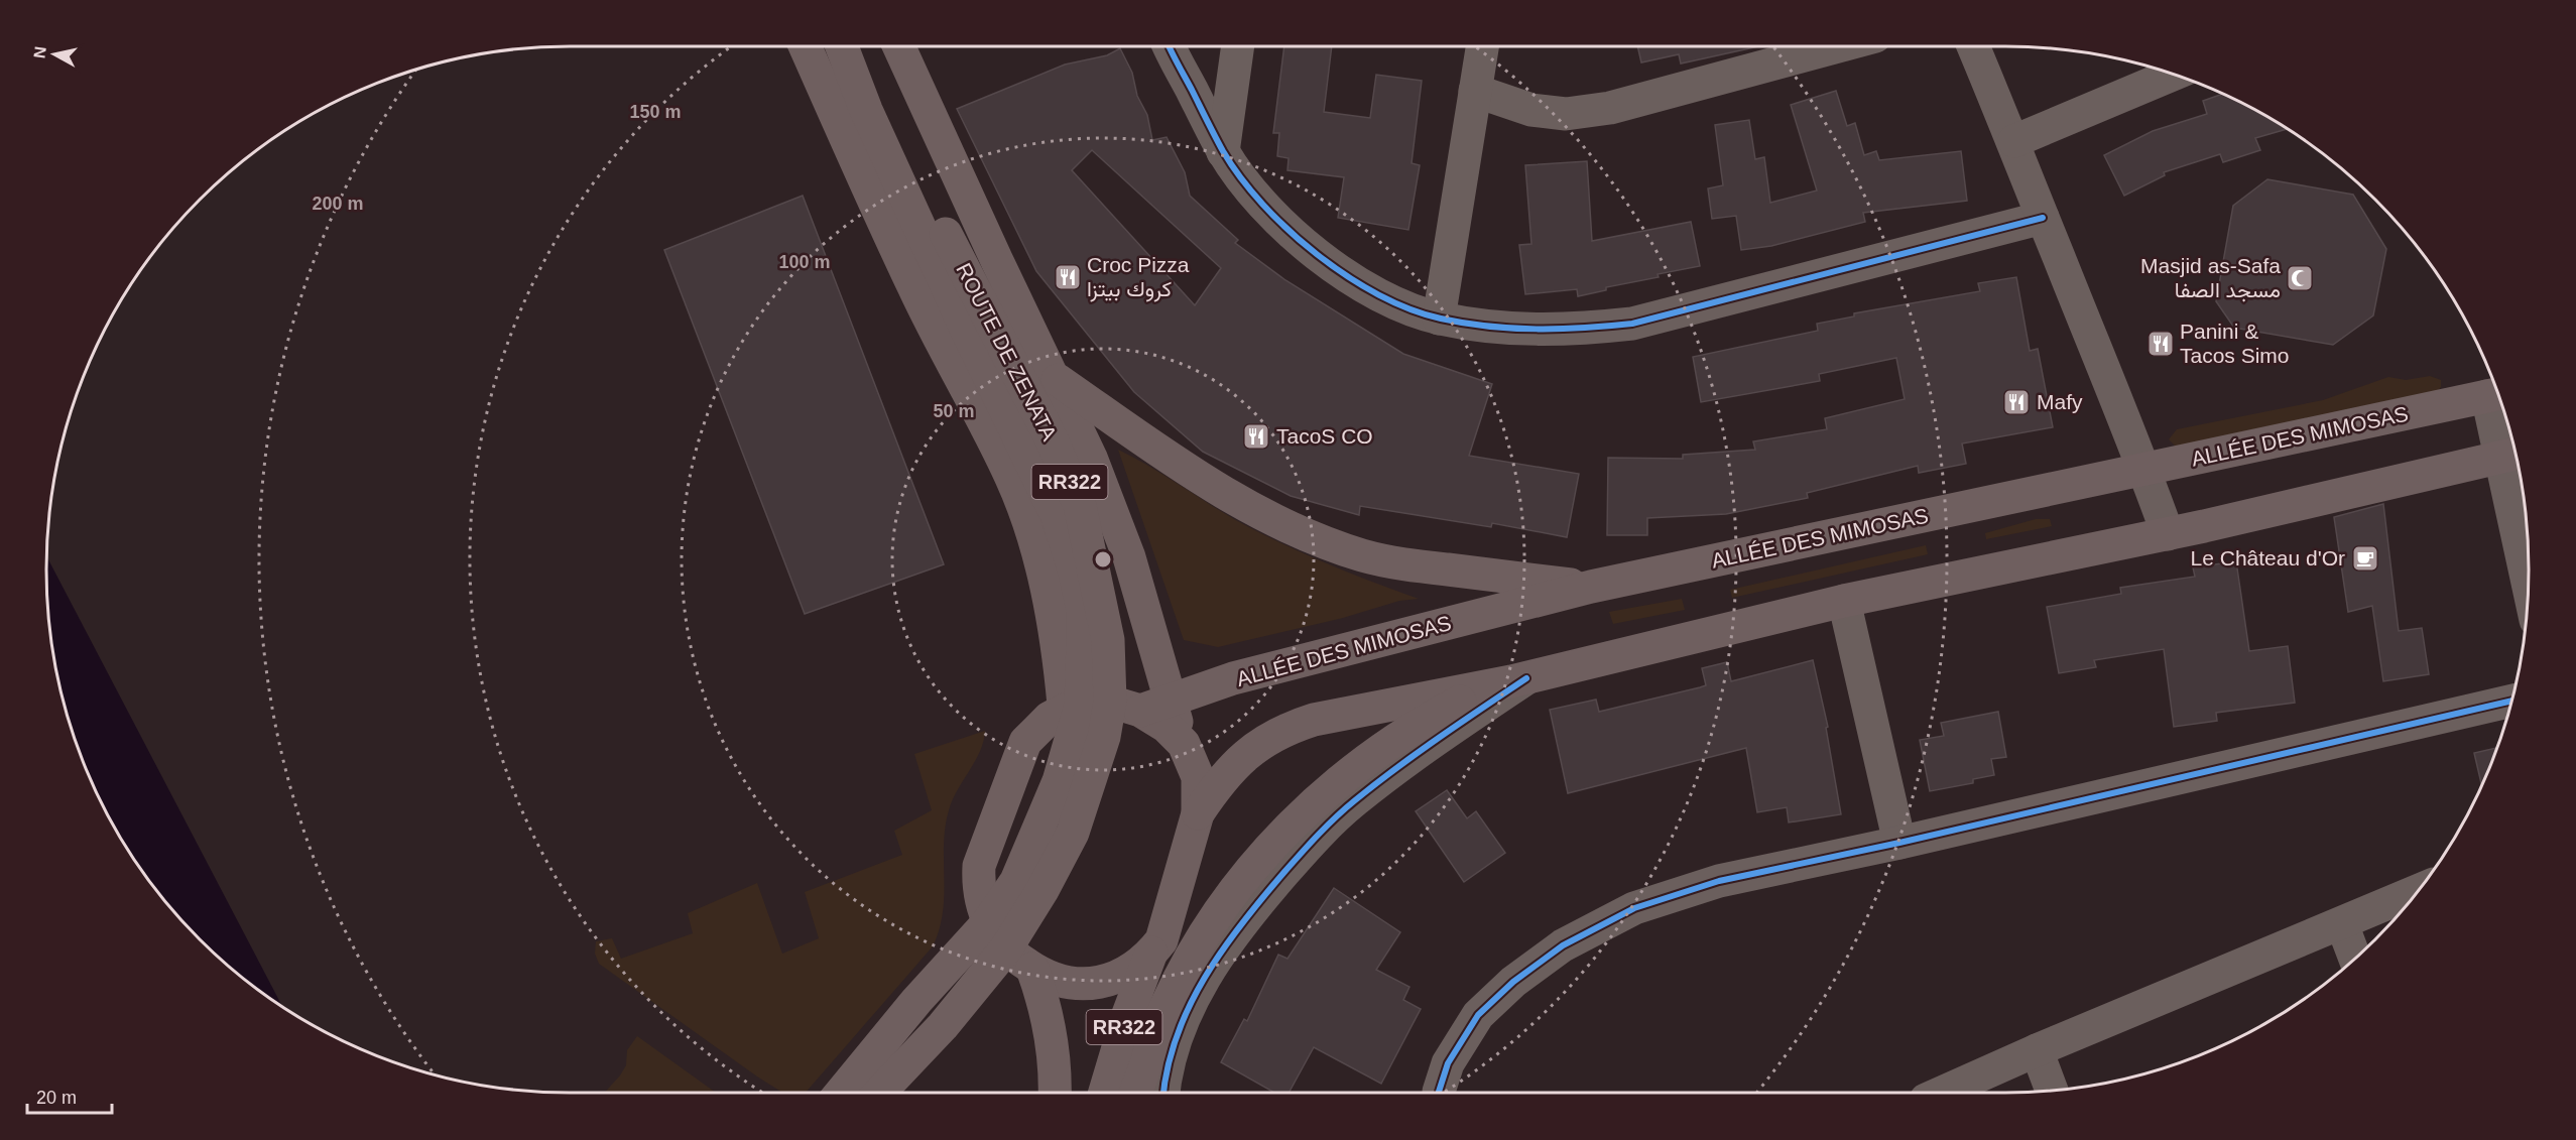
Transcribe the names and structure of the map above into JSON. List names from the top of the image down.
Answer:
{
  "streets": {
    "main road": ["ROUTE DE ZENATA", "ALLÉE DES MIMOSAS", "RR322"]
  },
  "crossings": [
    ["ROUTE DE ZENATA", "ALLÉE DES MIMOSAS"],
    ["ROUTE DE ZENATA", "RR322"],
    ["ALLÉE DES MIMOSAS", "RR322"]
  ],
  "places": {
    "restaurant": [
      "Croc Pizza كروك بيتزا",
      "Panini & Tacos Simo",
      "Mafy",
      "TacoS CO"
    ],
    "mosque": ["Masjid as-Safa مسجد الصفا"],
    "cafe": ["Le Château d'Or"]
  },
  "scale_bar": "20 m",
  "north": "left",
  "rings": [
    "150 m",
    "200 m",
    "100 m",
    "50 m"
  ]
}
